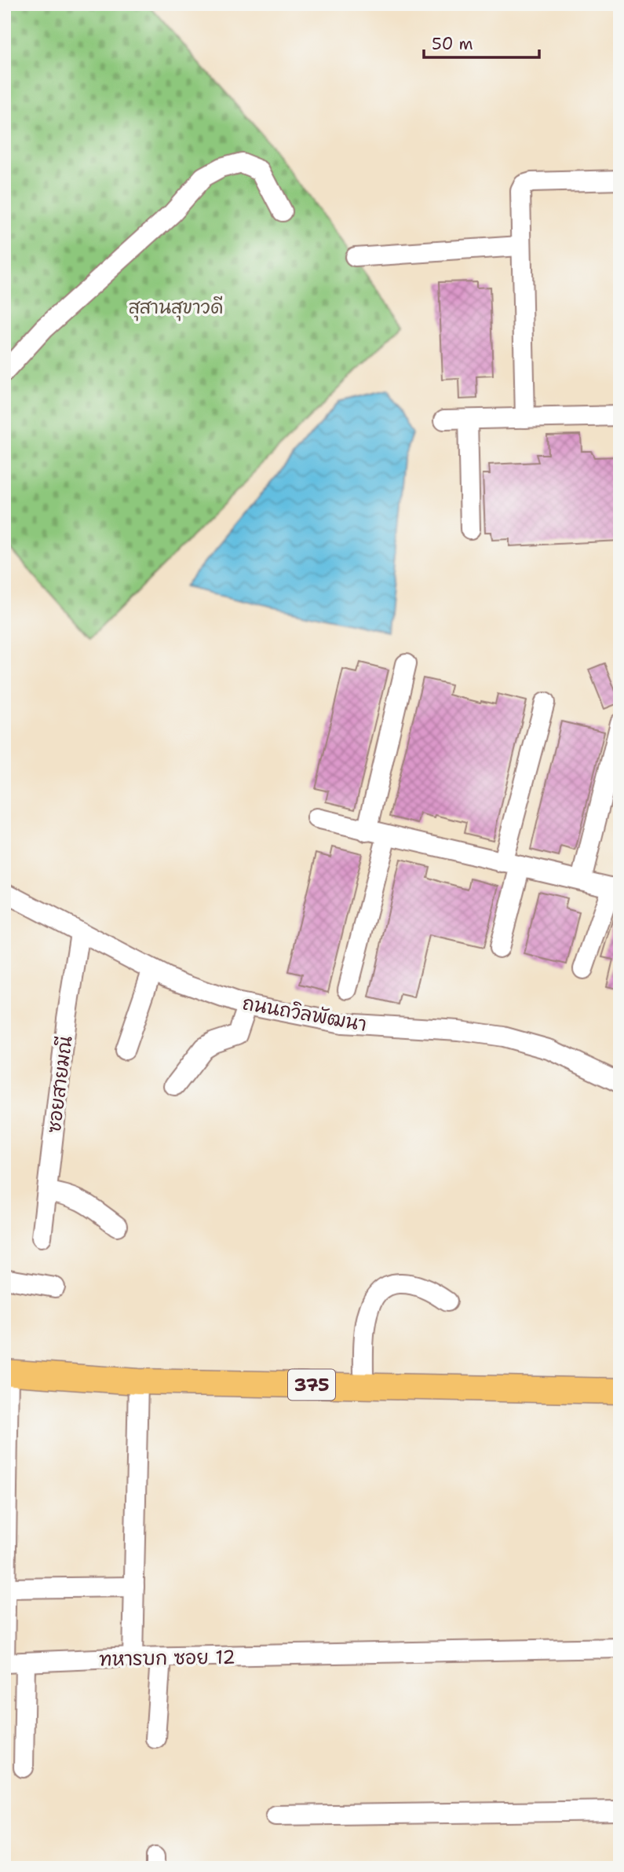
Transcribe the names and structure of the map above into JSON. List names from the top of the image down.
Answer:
{
  "streets": {
    "main road": ["375"],
    "street": ["ถนนถวิลพัฒนา", "ซอยสายมณี", "ทหารบก ซอย 12"]
  },
  "crossings": [
    ["ถนนถวิลพัฒนา", "ซอยสายมณี"],
    ["375", "ทหารบก ซอย 12"]
  ],
  "parks": ["สุสานสุขาวดี"],
  "scale_bar": "50 m"
}
